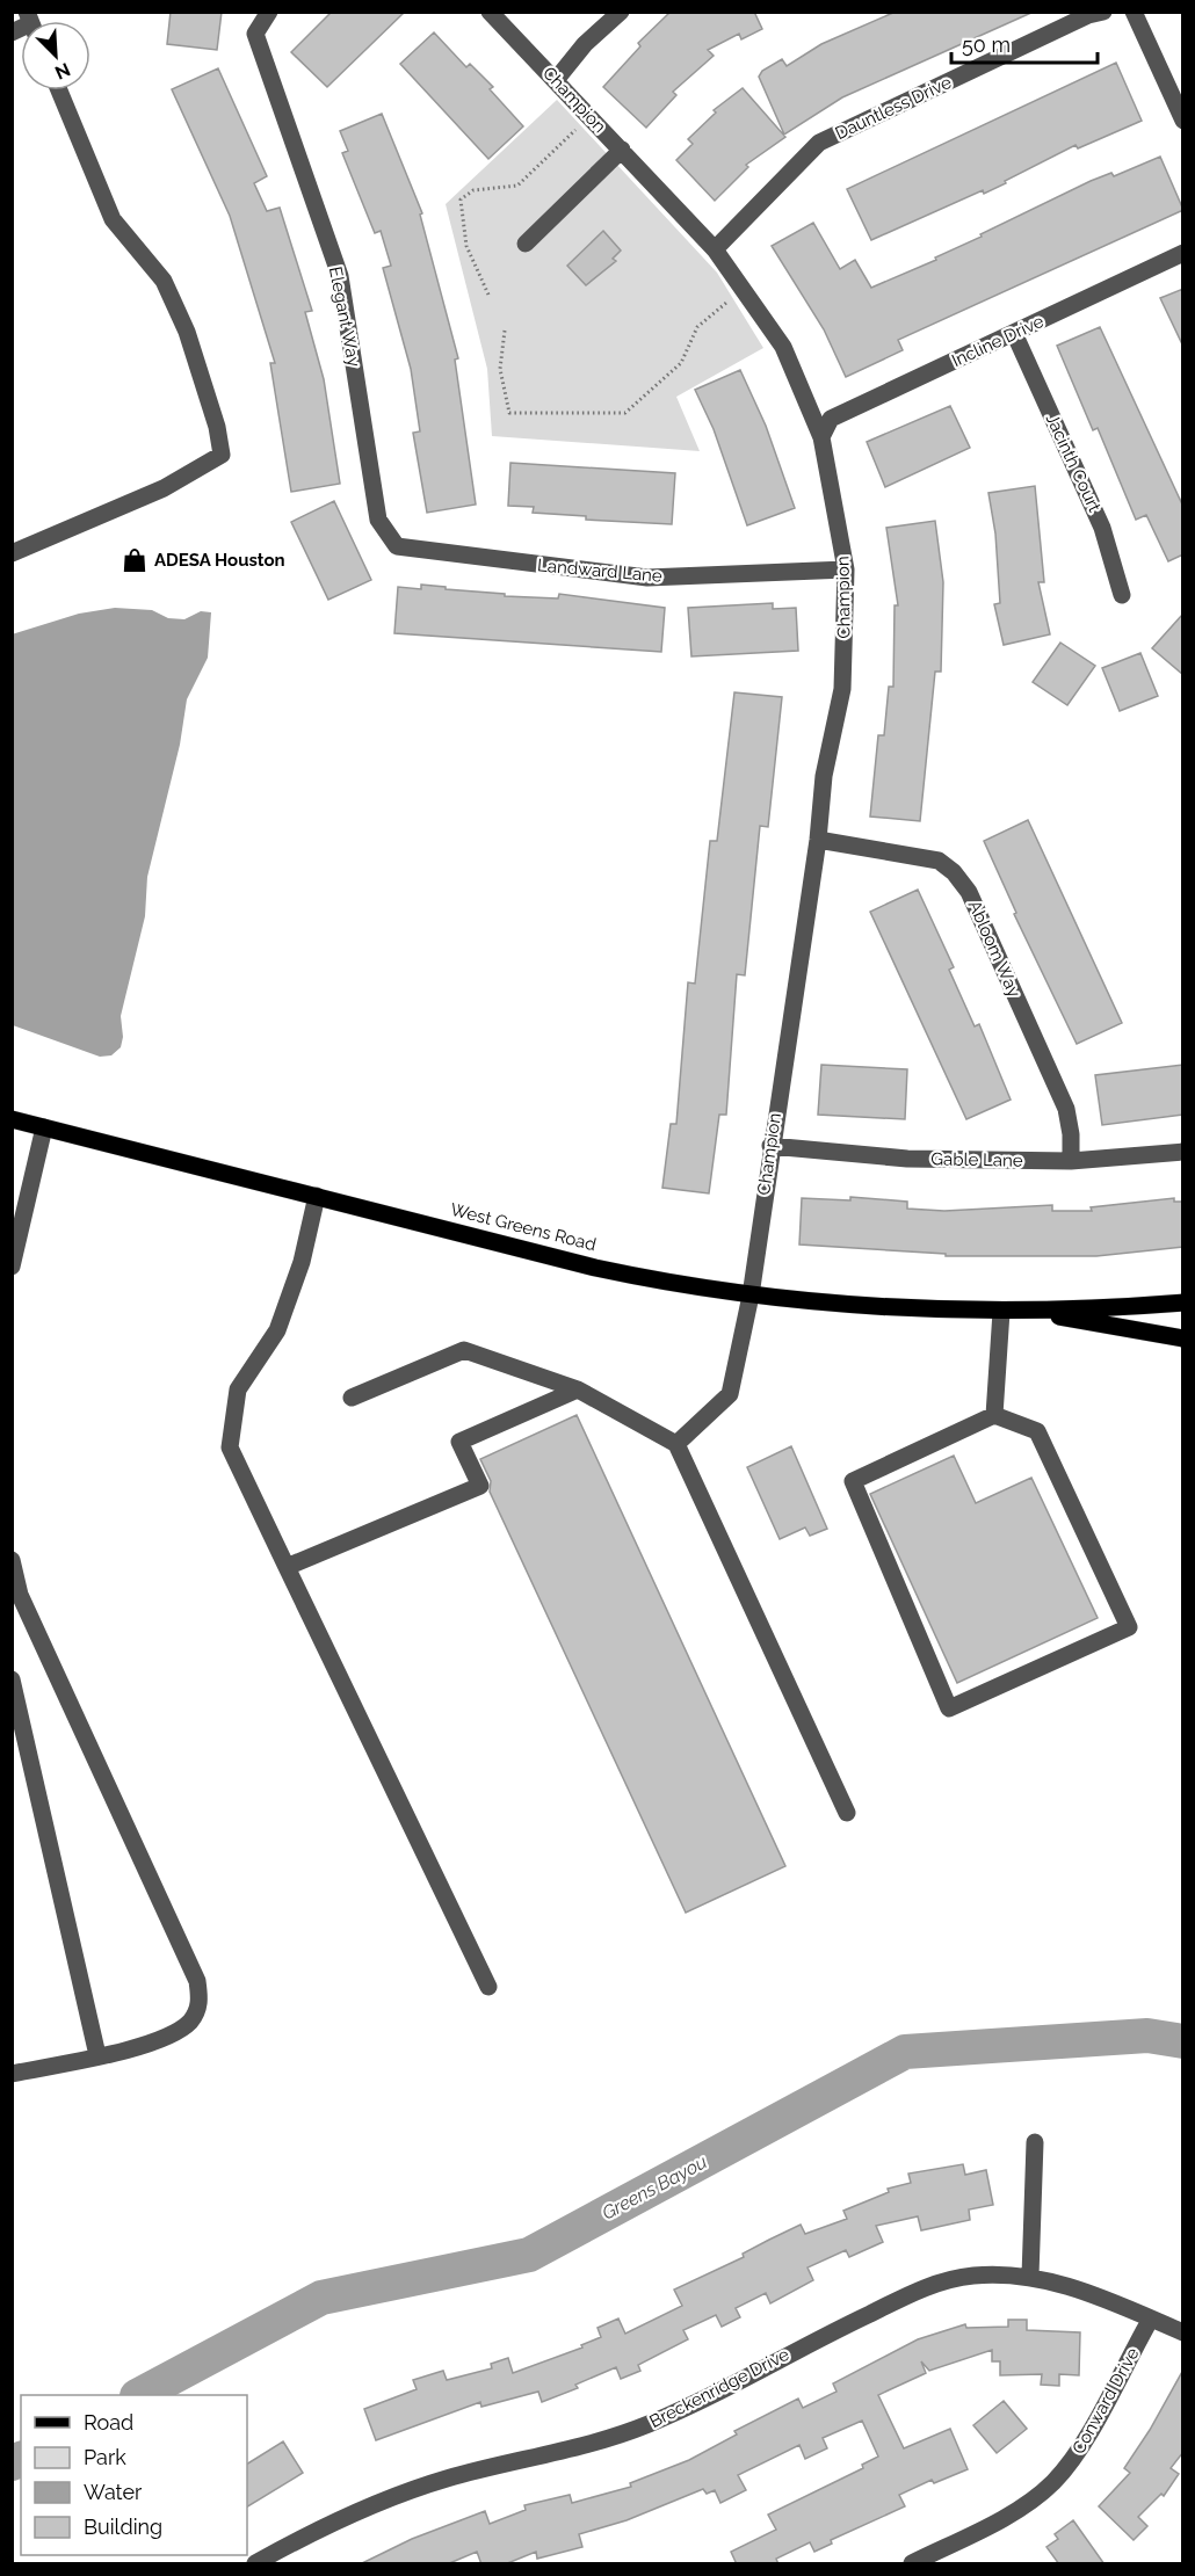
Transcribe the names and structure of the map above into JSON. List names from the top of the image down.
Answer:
{
  "streets": {
    "main road": ["West Greens Road"],
    "street": [
      "Champion",
      "Dauntless Drive",
      "Elegant Way",
      "Incline Drive",
      "Jacinth Court",
      "Landward Lane",
      "Abloom Way",
      "Gable Lane",
      "Breckenridge Drive",
      "Conward Drive"
    ]
  },
  "crossings": [
    ["Champion", "Dauntless Drive"],
    ["Champion", "Incline Drive"],
    ["Champion", "Landward Lane"],
    ["Champion", "Abloom Way"],
    ["Champion", "Gable Lane"],
    ["Champion", "West Greens Road"],
    ["Elegant Way", "Landward Lane"],
    ["Incline Drive", "Jacinth Court"],
    ["Abloom Way", "Gable Lane"],
    ["Breckenridge Drive", "Conward Drive"]
  ],
  "water": ["Greens Bayou"],
  "places": {
    "shop": ["ADESA Houston"]
  },
  "legend": [
    "Road",
    "Park",
    "Water",
    "Building"
  ],
  "scale_bar": "50 m",
  "north": "bottom right"
}
